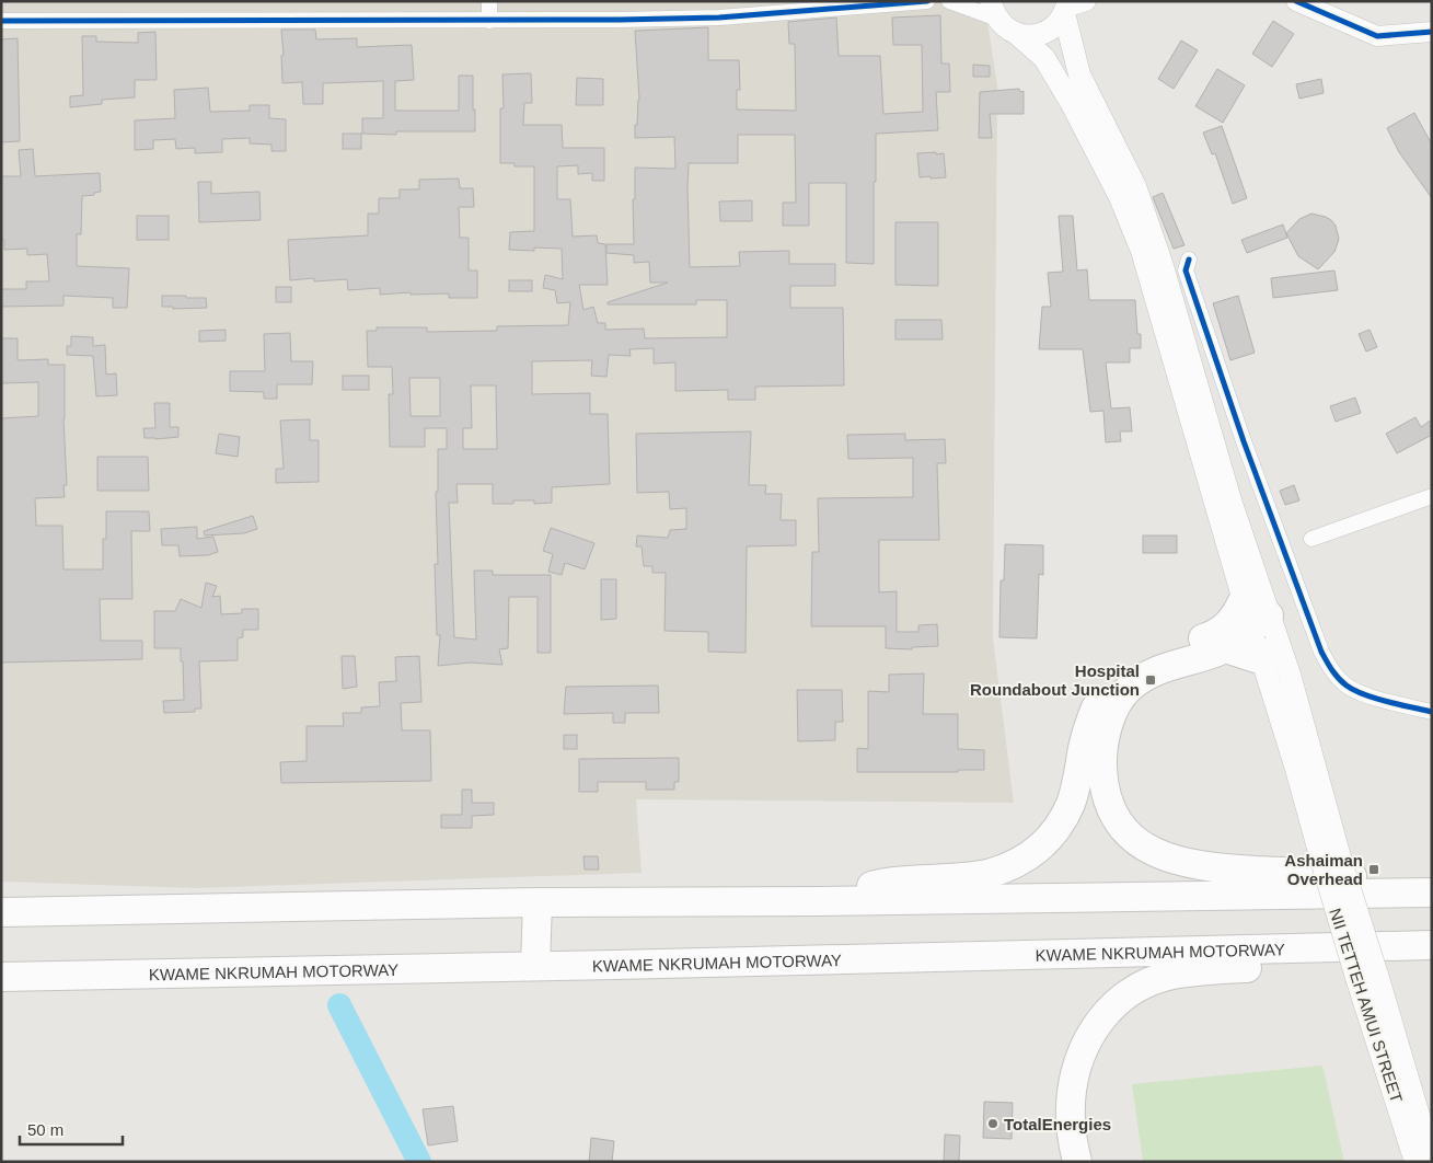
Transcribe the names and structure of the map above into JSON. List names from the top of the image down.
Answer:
{
  "streets": {
    "highway": ["KWAME NKRUMAH MOTORWAY"],
    "main road": ["NII TETTEH AMUI STREET"]
  },
  "places": {
    "transit": ["Hospital Roundabout Junction", "Ashaiman Overhead"],
    "other": ["TotalEnergies"]
  },
  "scale_bar": "50 m"
}
